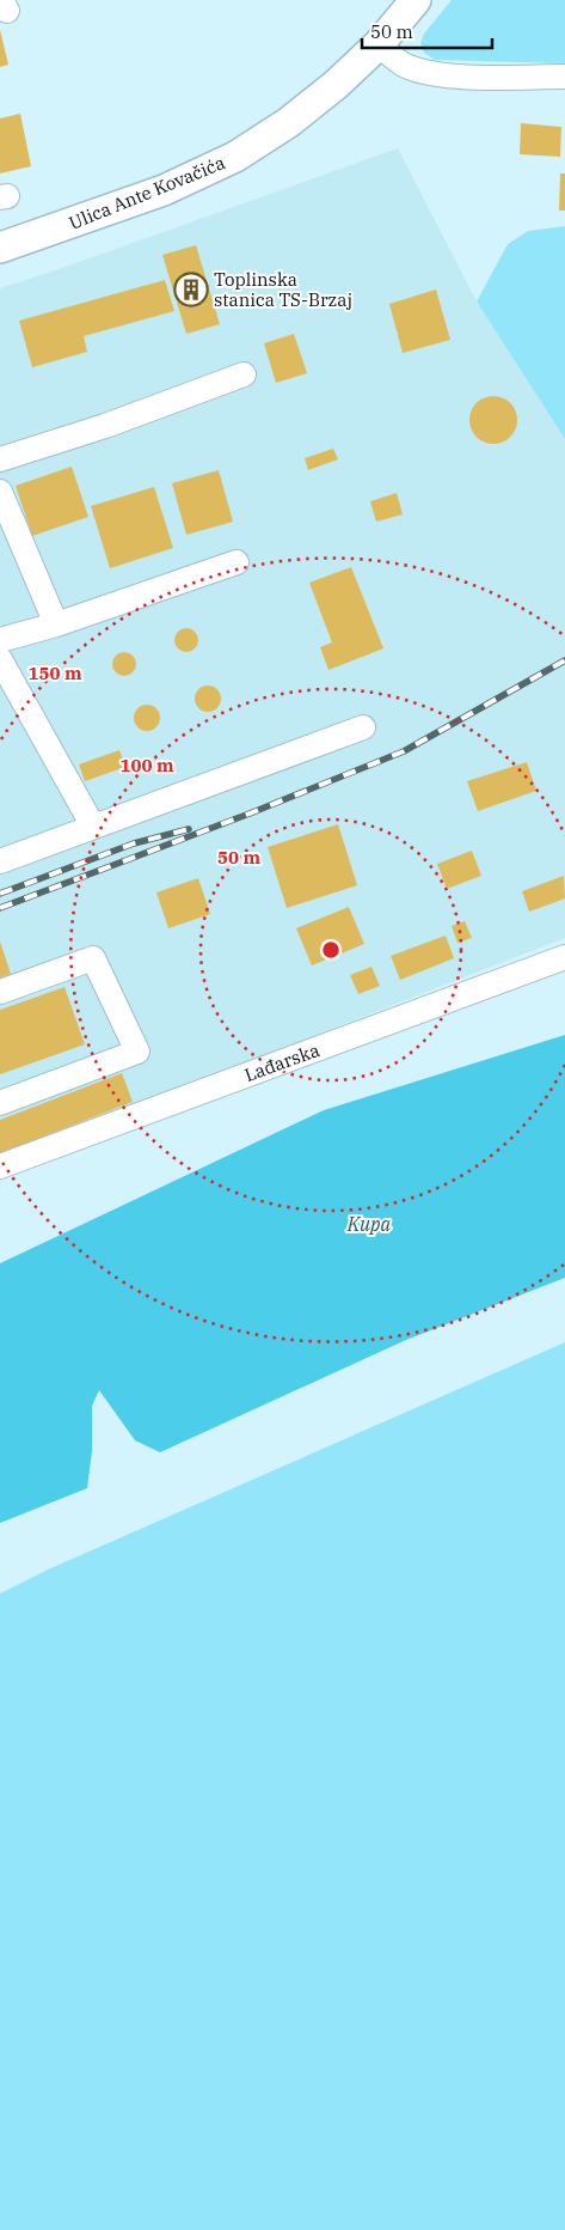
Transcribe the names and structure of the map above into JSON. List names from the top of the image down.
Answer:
{
  "streets": {
    "main road": ["Ulica Ante Kovačića"],
    "street": ["Lađarska"]
  },
  "water": ["Kupa"],
  "places": {
    "building": ["Toplinska stanica TS-Brzaj"]
  },
  "scale_bar": "50 m",
  "rings": ["150 m", "100 m", "50 m"]
}
